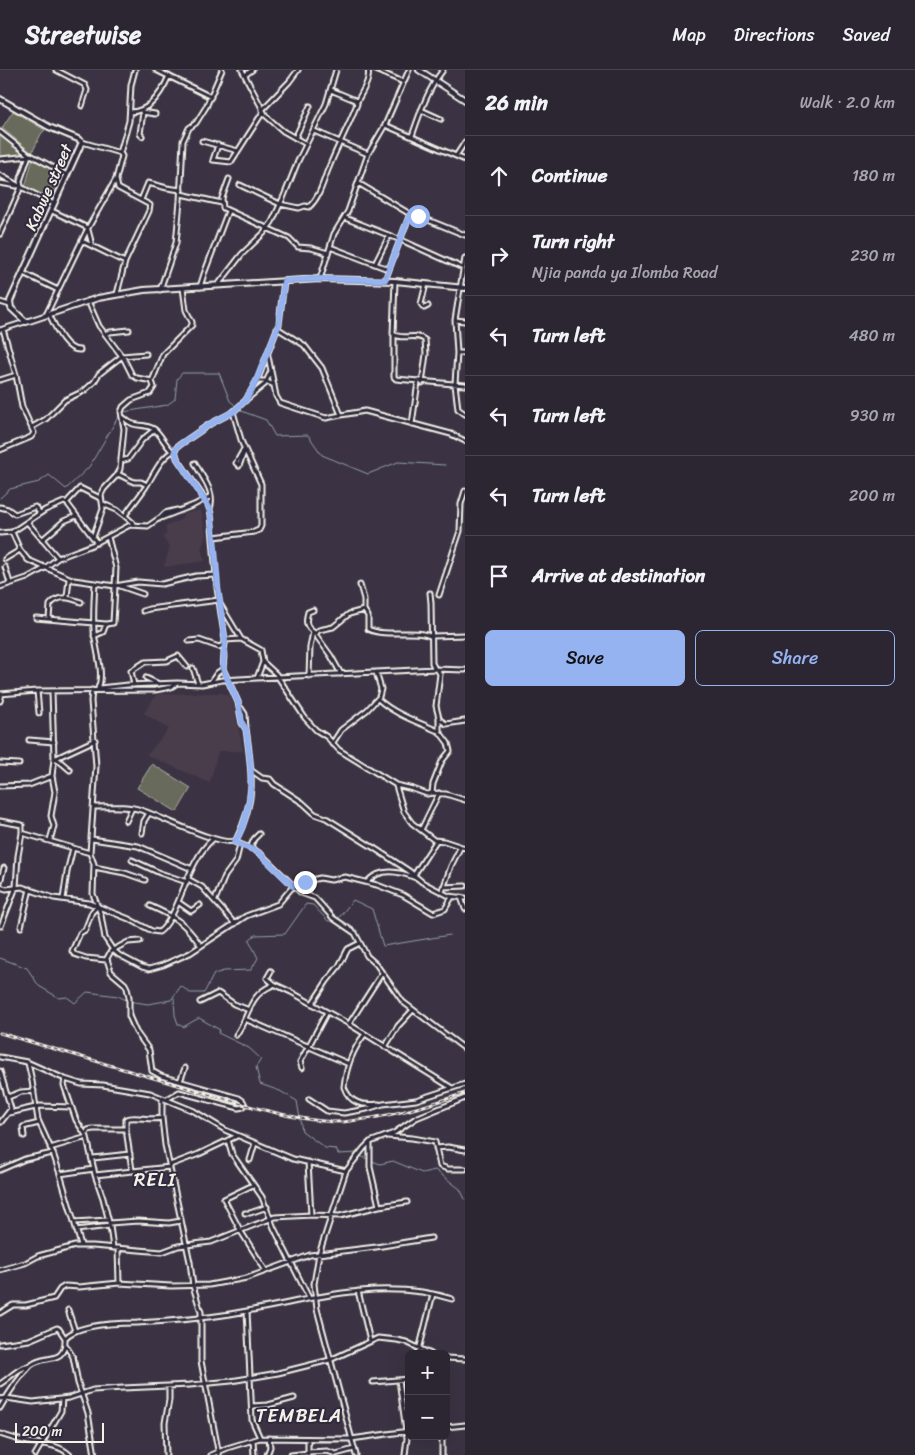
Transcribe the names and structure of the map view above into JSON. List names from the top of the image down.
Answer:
{
  "streets": {
    "main road": ["Kabwe street"]
  },
  "districts": ["RELI", "TEMBELA"],
  "scale_bar": "200 m",
  "page": {
    "header": "Streetwise",
    "nav": ["Map", "Directions", "Saved"],
    "heading": ["26 min", "Walk · 2.0 km"],
    "list": [
      ["Continue", "180 m"],
      ["Turn right", "Njia panda ya Ilomba Road", "230 m"],
      ["Turn left", "480 m"],
      ["Turn left", "930 m"],
      ["Turn left", "200 m"],
      "Arrive at destination"
    ],
    "buttons": ["Save", "Share"],
    "map_buttons": ["+", "−"],
    "scale": "200 m"
  }
}
